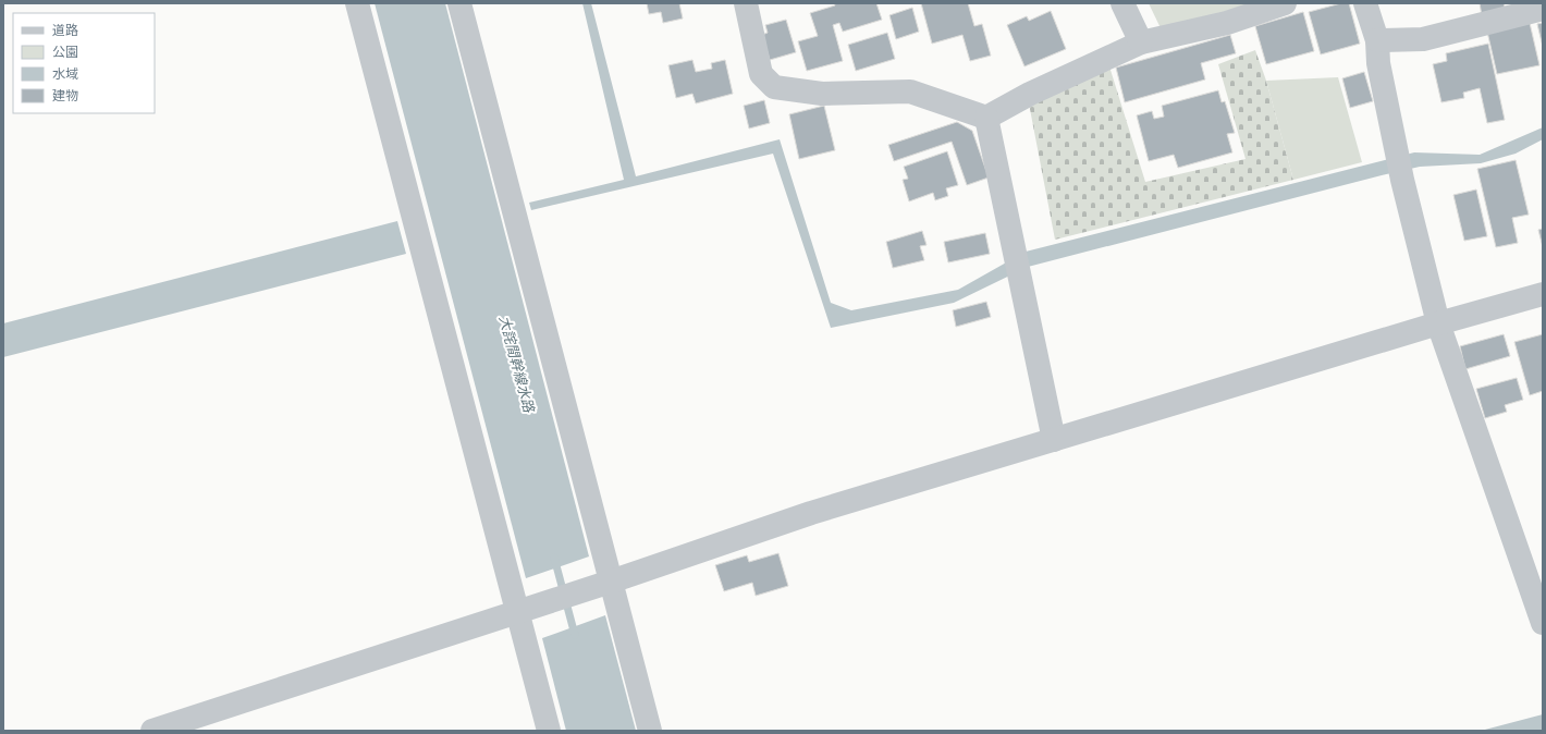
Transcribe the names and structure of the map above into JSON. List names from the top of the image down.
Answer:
{
  "water": ["大詫間幹線水路"],
  "legend": [
    "道路",
    "公園",
    "水域",
    "建物"
  ]
}
